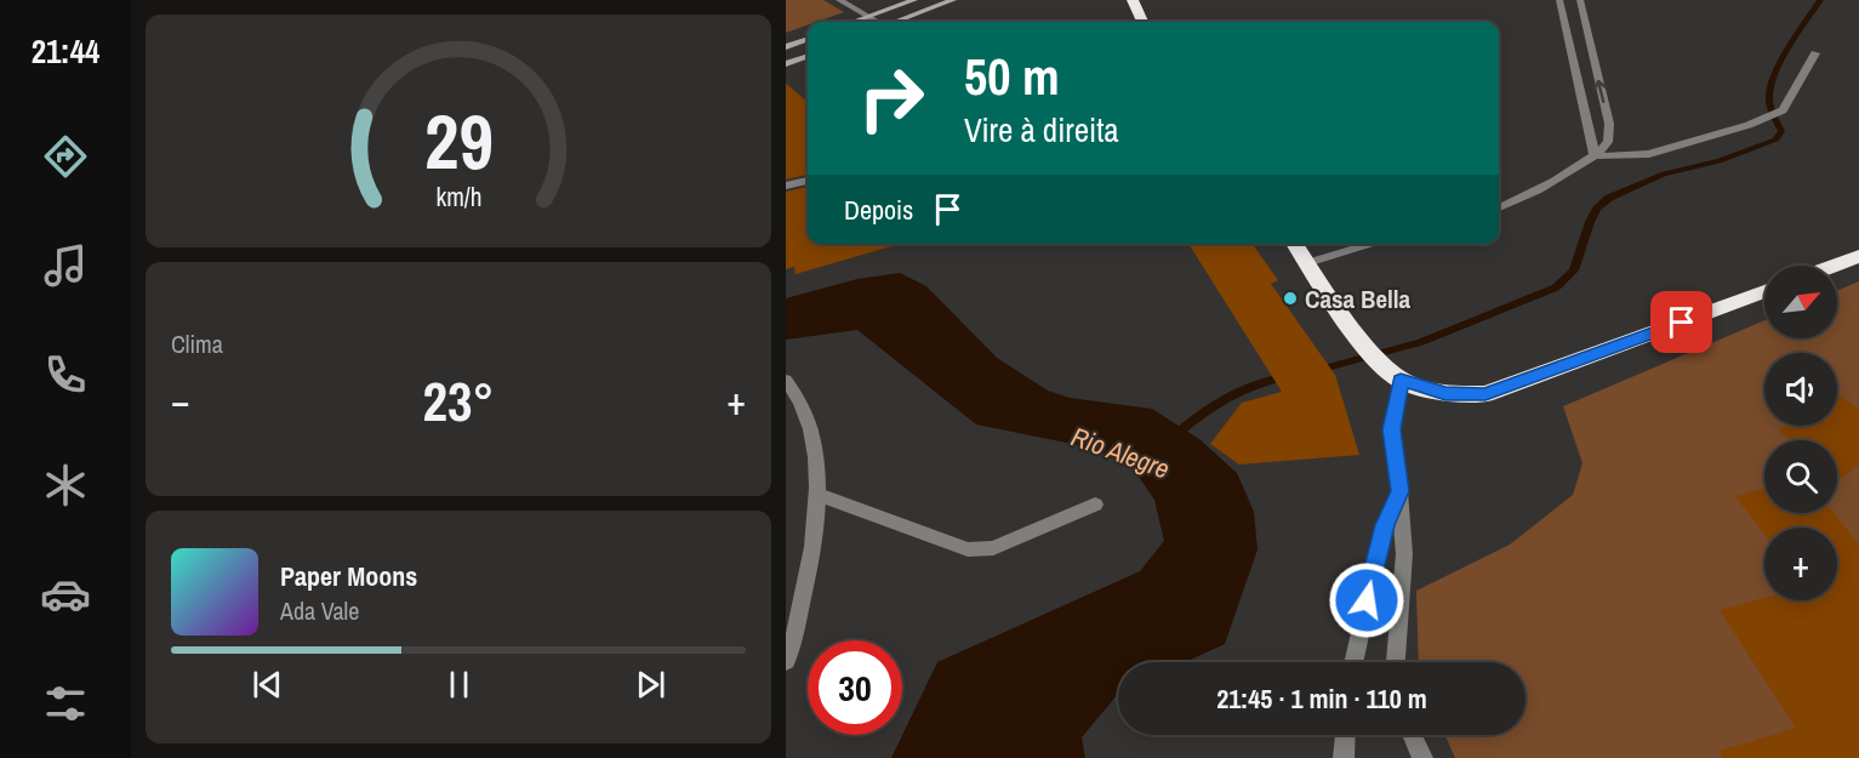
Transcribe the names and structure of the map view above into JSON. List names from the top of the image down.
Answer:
{
  "water": ["Rio Alegre"],
  "places": ["Casa Bella"],
  "north": "top right",
  "page": {
    "tabs": "21:44",
    "turn": ["50 m", "Vire à direita"],
    "then": "Depois",
    "tile": "Clima",
    "map_buttons": "+",
    "heat": ["−", "23°", "+"],
    "song": ["Paper Moons", "Ada Vale"],
    "limit": "30",
    "trip": "21:45 · 1 min · 110 m",
    "gauge": ["29", "km/h"]
  }
}
